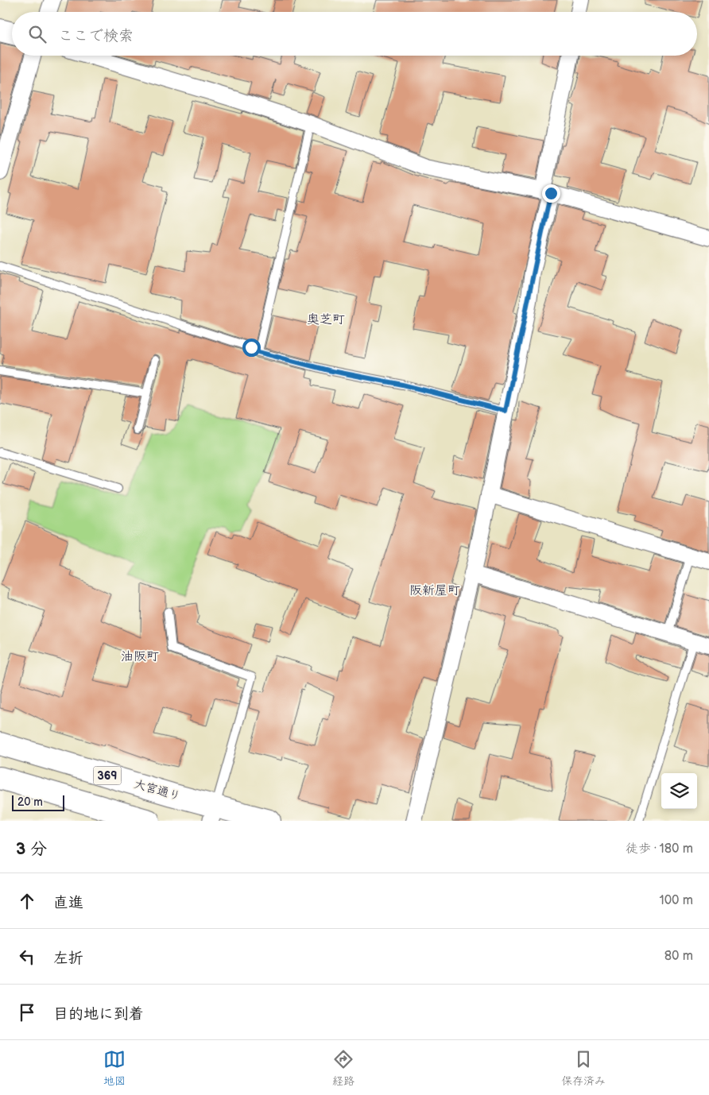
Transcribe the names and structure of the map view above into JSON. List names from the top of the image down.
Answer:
{
  "streets": {
    "main road": ["369", "大宮通り"]
  },
  "districts": ["奥芝町", "阪新屋町", "油阪町"],
  "scale_bar": "20 m",
  "page": {
    "search": "ここで検索",
    "scale": "20 m",
    "heading": ["3 分", "徒歩 · 180 m"],
    "list": [
      ["直進", "100 m"],
      ["左折", "80 m"],
      "目的地に到着"
    ],
    "nav": ["地図", "経路", "保存済み"]
  }
}
